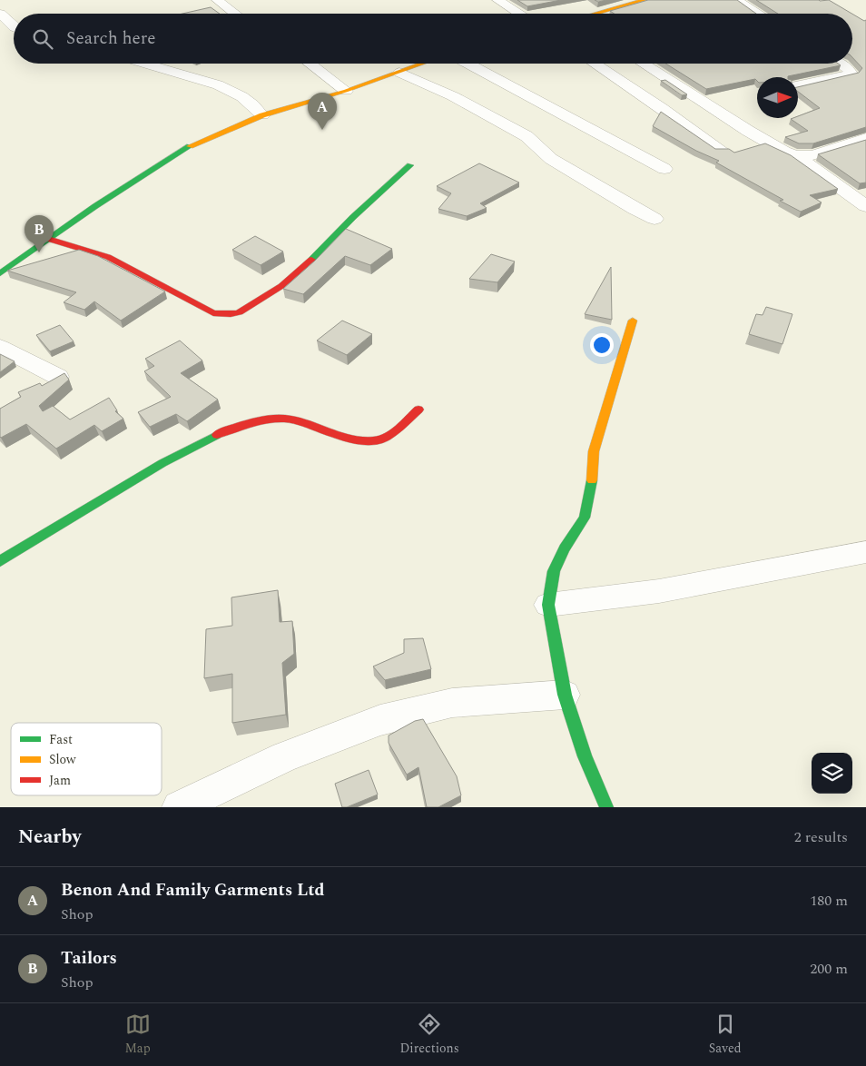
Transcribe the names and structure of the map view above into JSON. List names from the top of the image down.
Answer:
{
  "legend": ["Fast", "Slow", "Jam"],
  "north": "right",
  "page": {
    "search": "Search here",
    "pins": ["A", "B"],
    "heading": ["Nearby", "2 results"],
    "list": [
      {
        "mark": "A",
        "name": "Benon And Family Garments Ltd",
        "note": "Shop",
        "value": "180 m"
      },
      {
        "mark": "B",
        "name": "Tailors",
        "note": "Shop",
        "value": "200 m"
      }
    ],
    "nav": ["Map", "Directions", "Saved"]
  }
}
